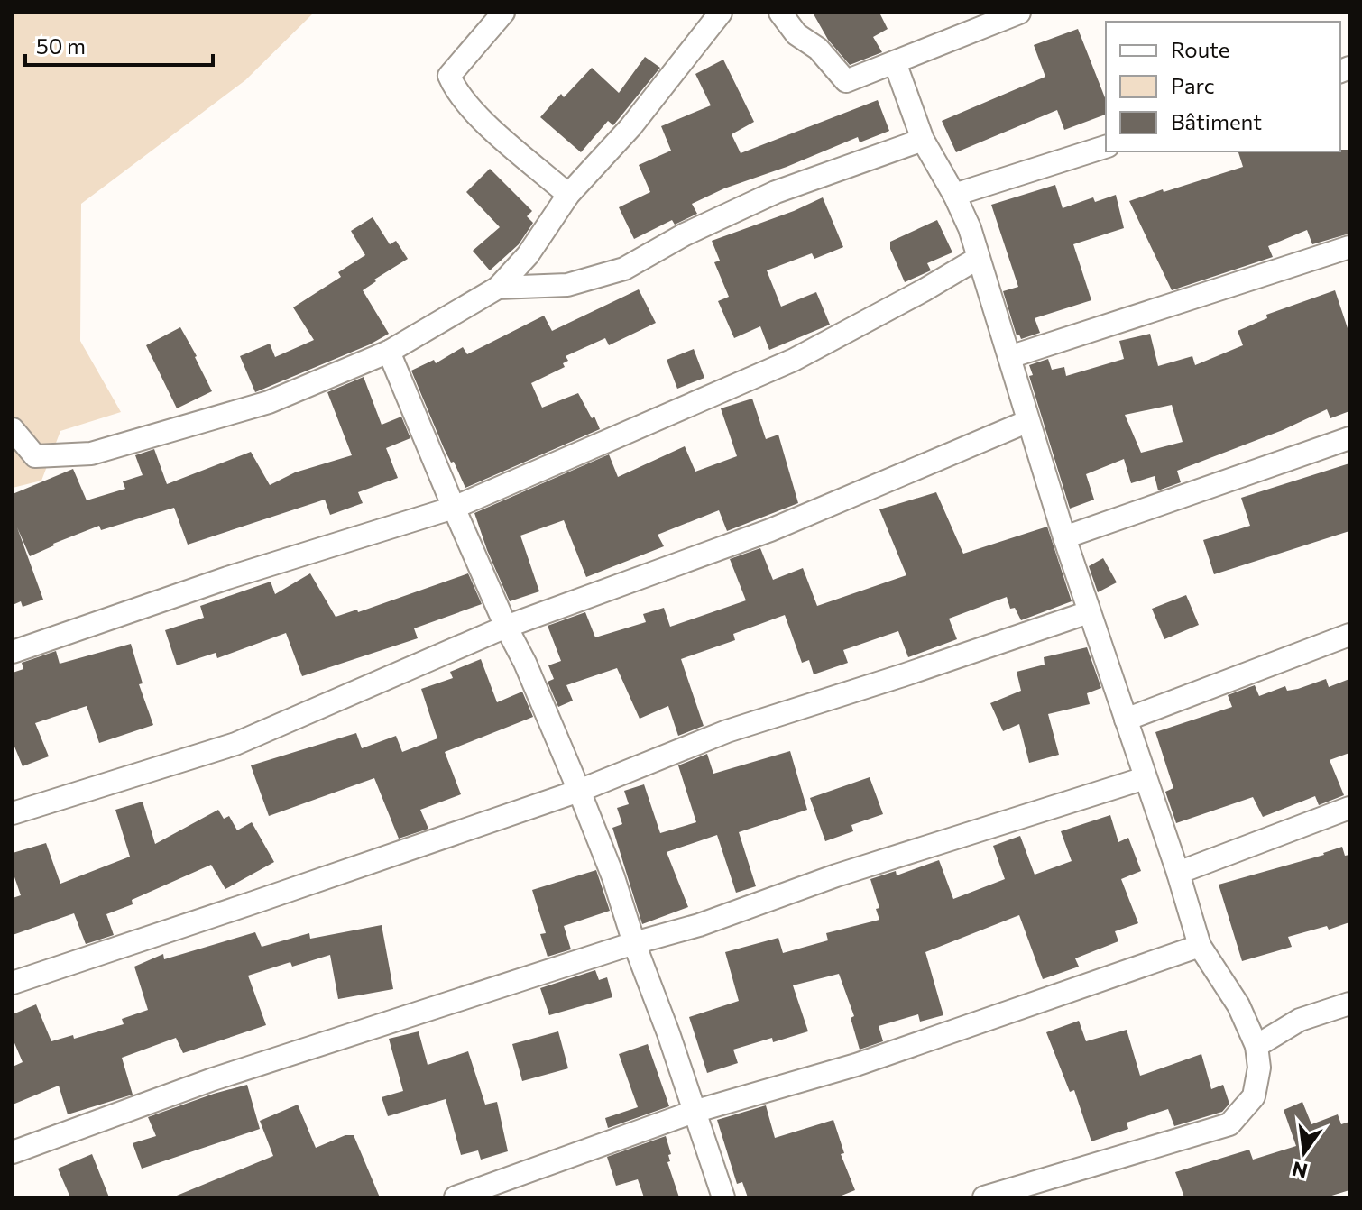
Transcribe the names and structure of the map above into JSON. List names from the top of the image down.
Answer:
{
  "legend": ["Route", "Parc", "Bâtiment"],
  "scale_bar": "50 m",
  "north": "bottom"
}
